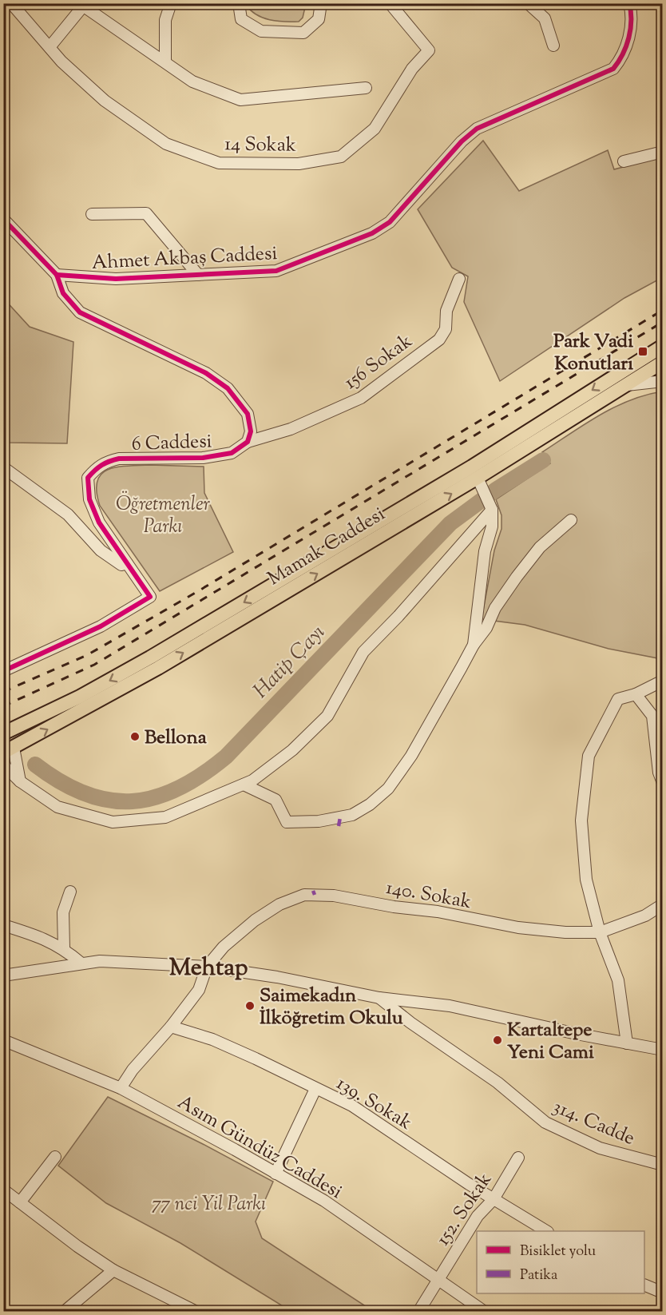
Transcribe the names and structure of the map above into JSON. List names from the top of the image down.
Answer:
{
  "streets": {
    "main road": ["Mamak Caddesi"],
    "street": [
      "14 Sokak",
      "Ahmet Akbaş Caddesi",
      "156 Sokak",
      "6 Caddesi",
      "140. Sokak",
      "139. Sokak",
      "314. Cadde",
      "Asım Gündüz Caddesi",
      "152. Sokak"
    ]
  },
  "crossings": [
    ["156 Sokak", "6 Caddesi"],
    ["139. Sokak", "152. Sokak"],
    ["Asım Gündüz Caddesi", "152. Sokak"]
  ],
  "districts": ["Mehtap"],
  "water": ["Hatip Çayı"],
  "parks": ["Öğretmenler Parkı", "77 nci Yil Parkı"],
  "places": {
    "transit": ["Park Vadi Konutları"],
    "other": ["Bellona", "Saimekadın İlköğretim Okulu", "Kartaltepe Yeni Cami"]
  },
  "legend": ["Bisiklet yolu", "Patika"]
}
